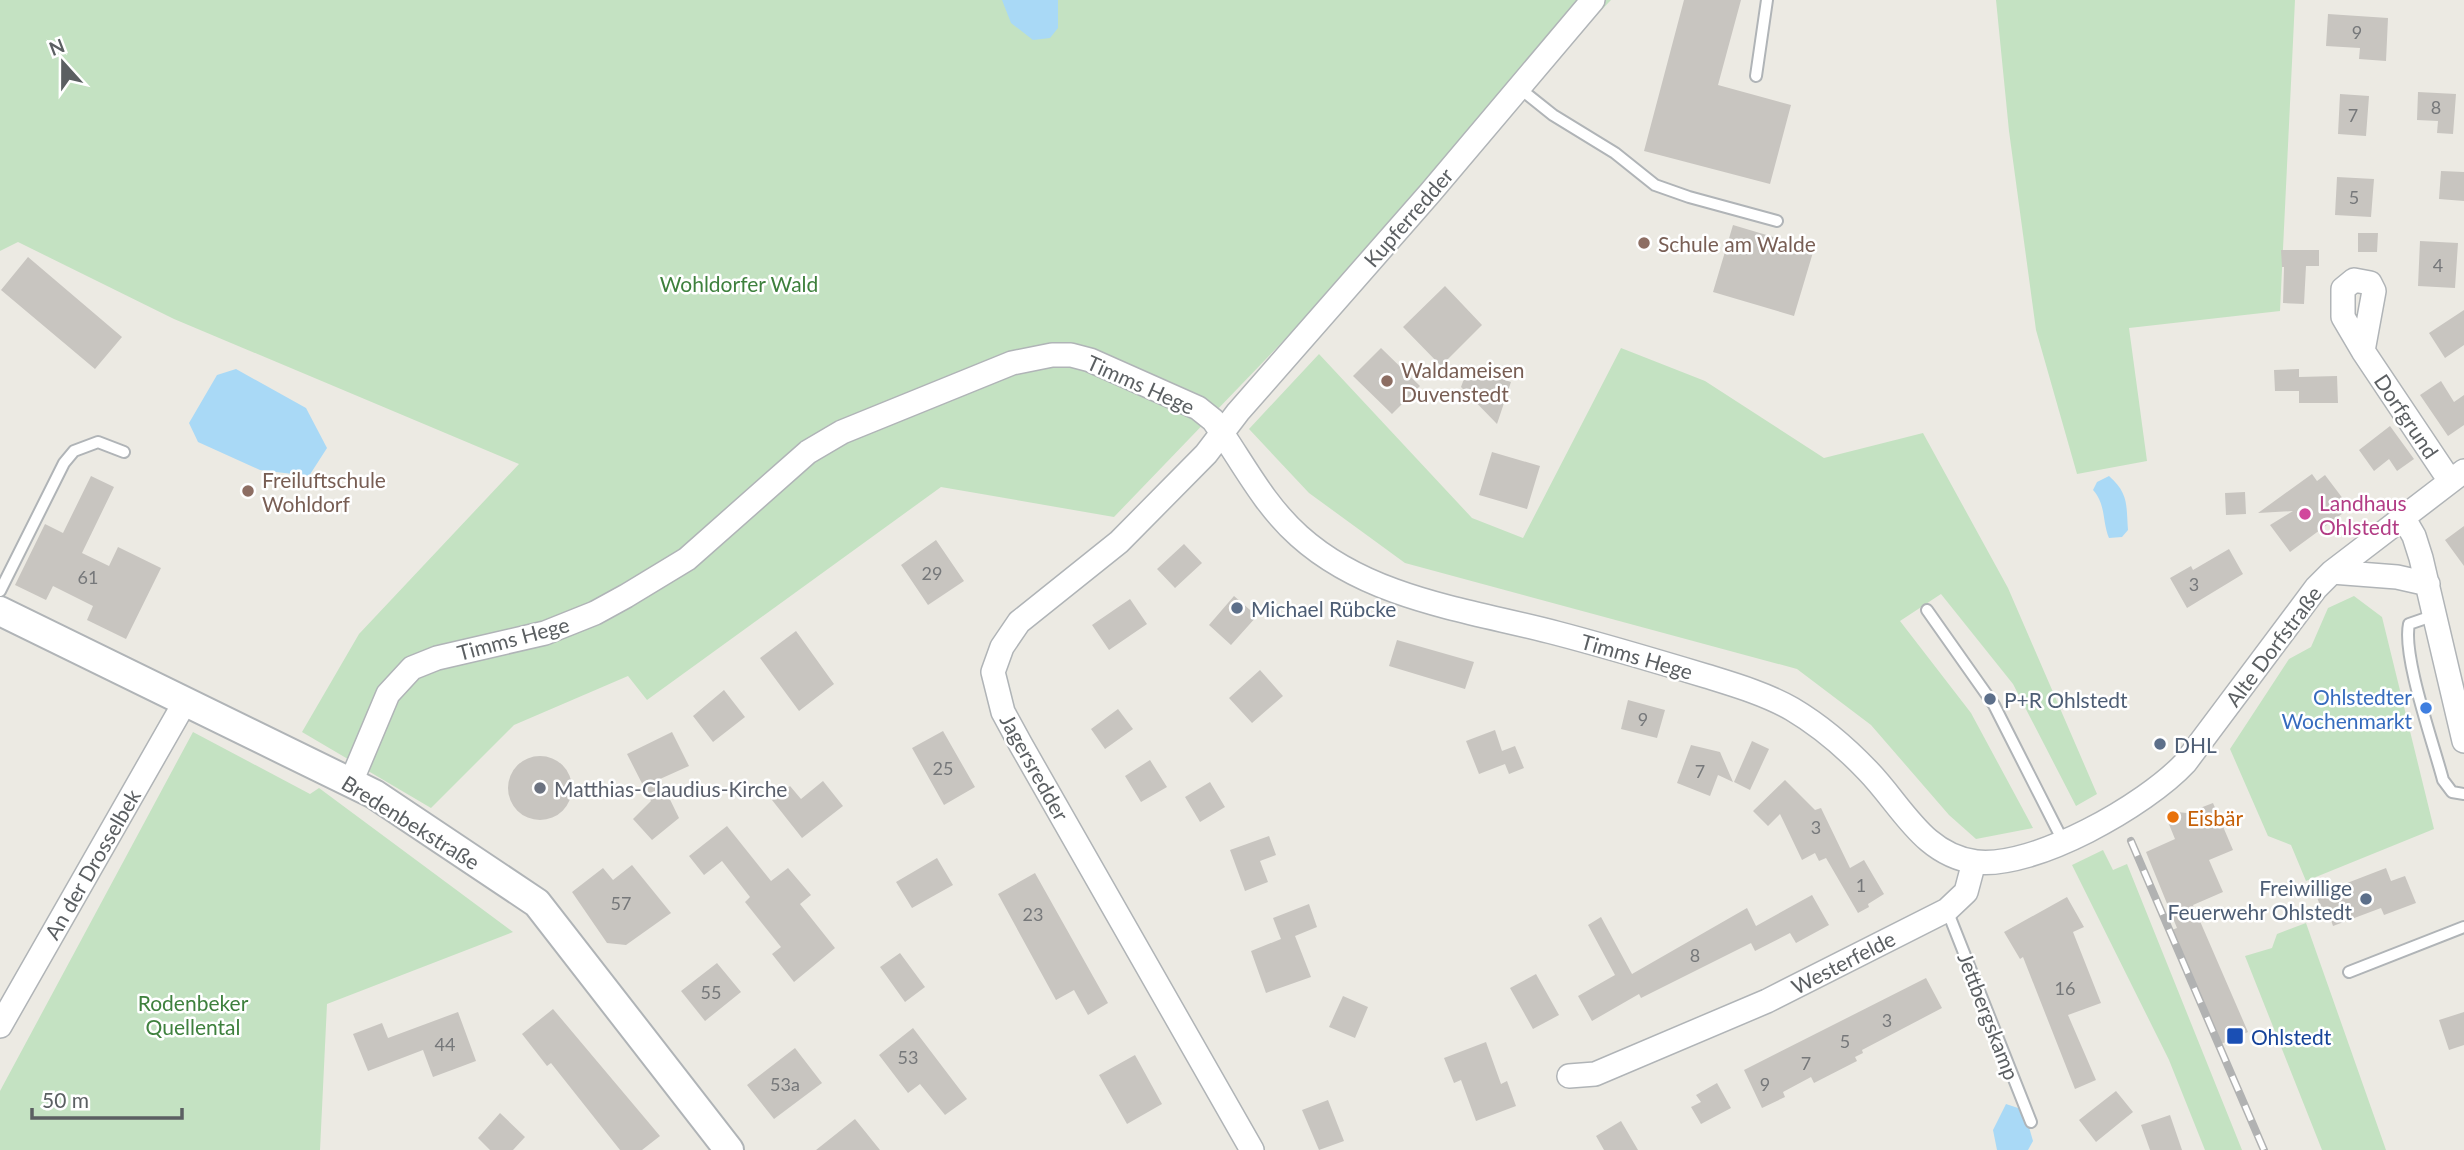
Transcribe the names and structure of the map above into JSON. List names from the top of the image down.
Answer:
{
  "streets": {
    "street": [
      "Kupferredder",
      "Timms Hege",
      "Dorfgrund",
      "Alte Dorfstraße",
      "Jagersredder",
      "Bredenbekstraße",
      "An der Drosselbek",
      "Westerfelde"
    ],
    "lane": ["Jettbergskamp"]
  },
  "crossings": [
    ["Kupferredder", "Timms Hege"],
    ["Kupferredder", "Jagersredder"],
    ["Timms Hege", "Jagersredder"],
    ["Timms Hege", "Bredenbekstraße"],
    ["Timms Hege", "Westerfelde"],
    ["Dorfgrund", "Alte Dorfstraße"],
    ["Bredenbekstraße", "An der Drosselbek"],
    ["Westerfelde", "Jettbergskamp"]
  ],
  "parks": ["Wohldorfer Wald", "Rodenbeker Quellental"],
  "places": {
    "other": [
      "Schule am Walde",
      "Waldameisen Duvenstedt",
      "Freiluftschule Wohldorf",
      "Landhaus Ohlstedt",
      "Michael Rübcke",
      "P+R Ohlstedt",
      "Ohlstedter Wochenmarkt",
      "DHL",
      "Matthias-Claudius-Kirche",
      "Eisbär",
      "Freiwillige Feuerwehr Ohlstedt"
    ],
    "transit": ["Ohlstedt"]
  },
  "house_numbers": [
    "9",
    "8",
    "7",
    "5",
    "4",
    "29",
    "61",
    "3",
    "9",
    "25",
    "7",
    "3",
    "1",
    "57",
    "23",
    "8",
    "16",
    "55",
    "3",
    "5",
    "44",
    "53",
    "7",
    "53a",
    "9"
  ],
  "scale_bar": "50 m",
  "north": "top"
}
